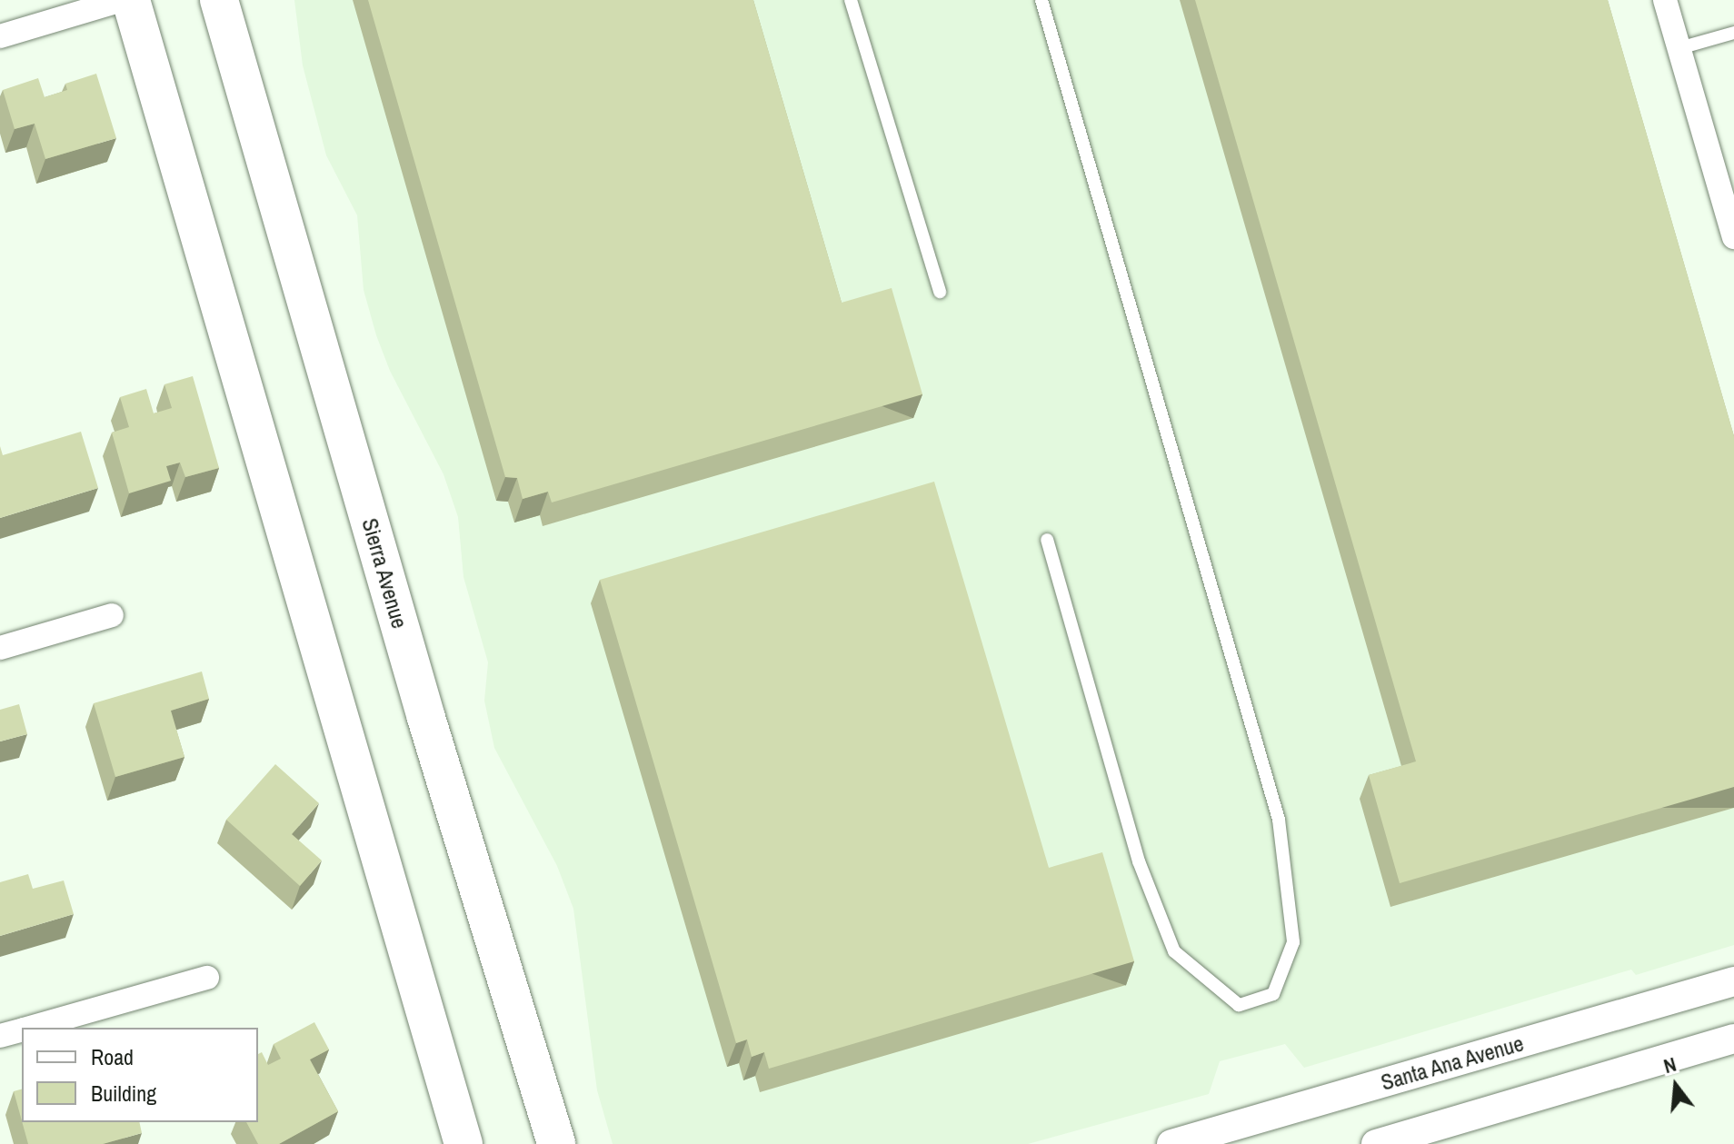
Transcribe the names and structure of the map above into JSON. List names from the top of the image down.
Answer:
{
  "streets": {
    "main road": ["Sierra Avenue"],
    "street": ["Santa Ana Avenue"]
  },
  "legend": ["Road", "Building"],
  "north": "top"
}
